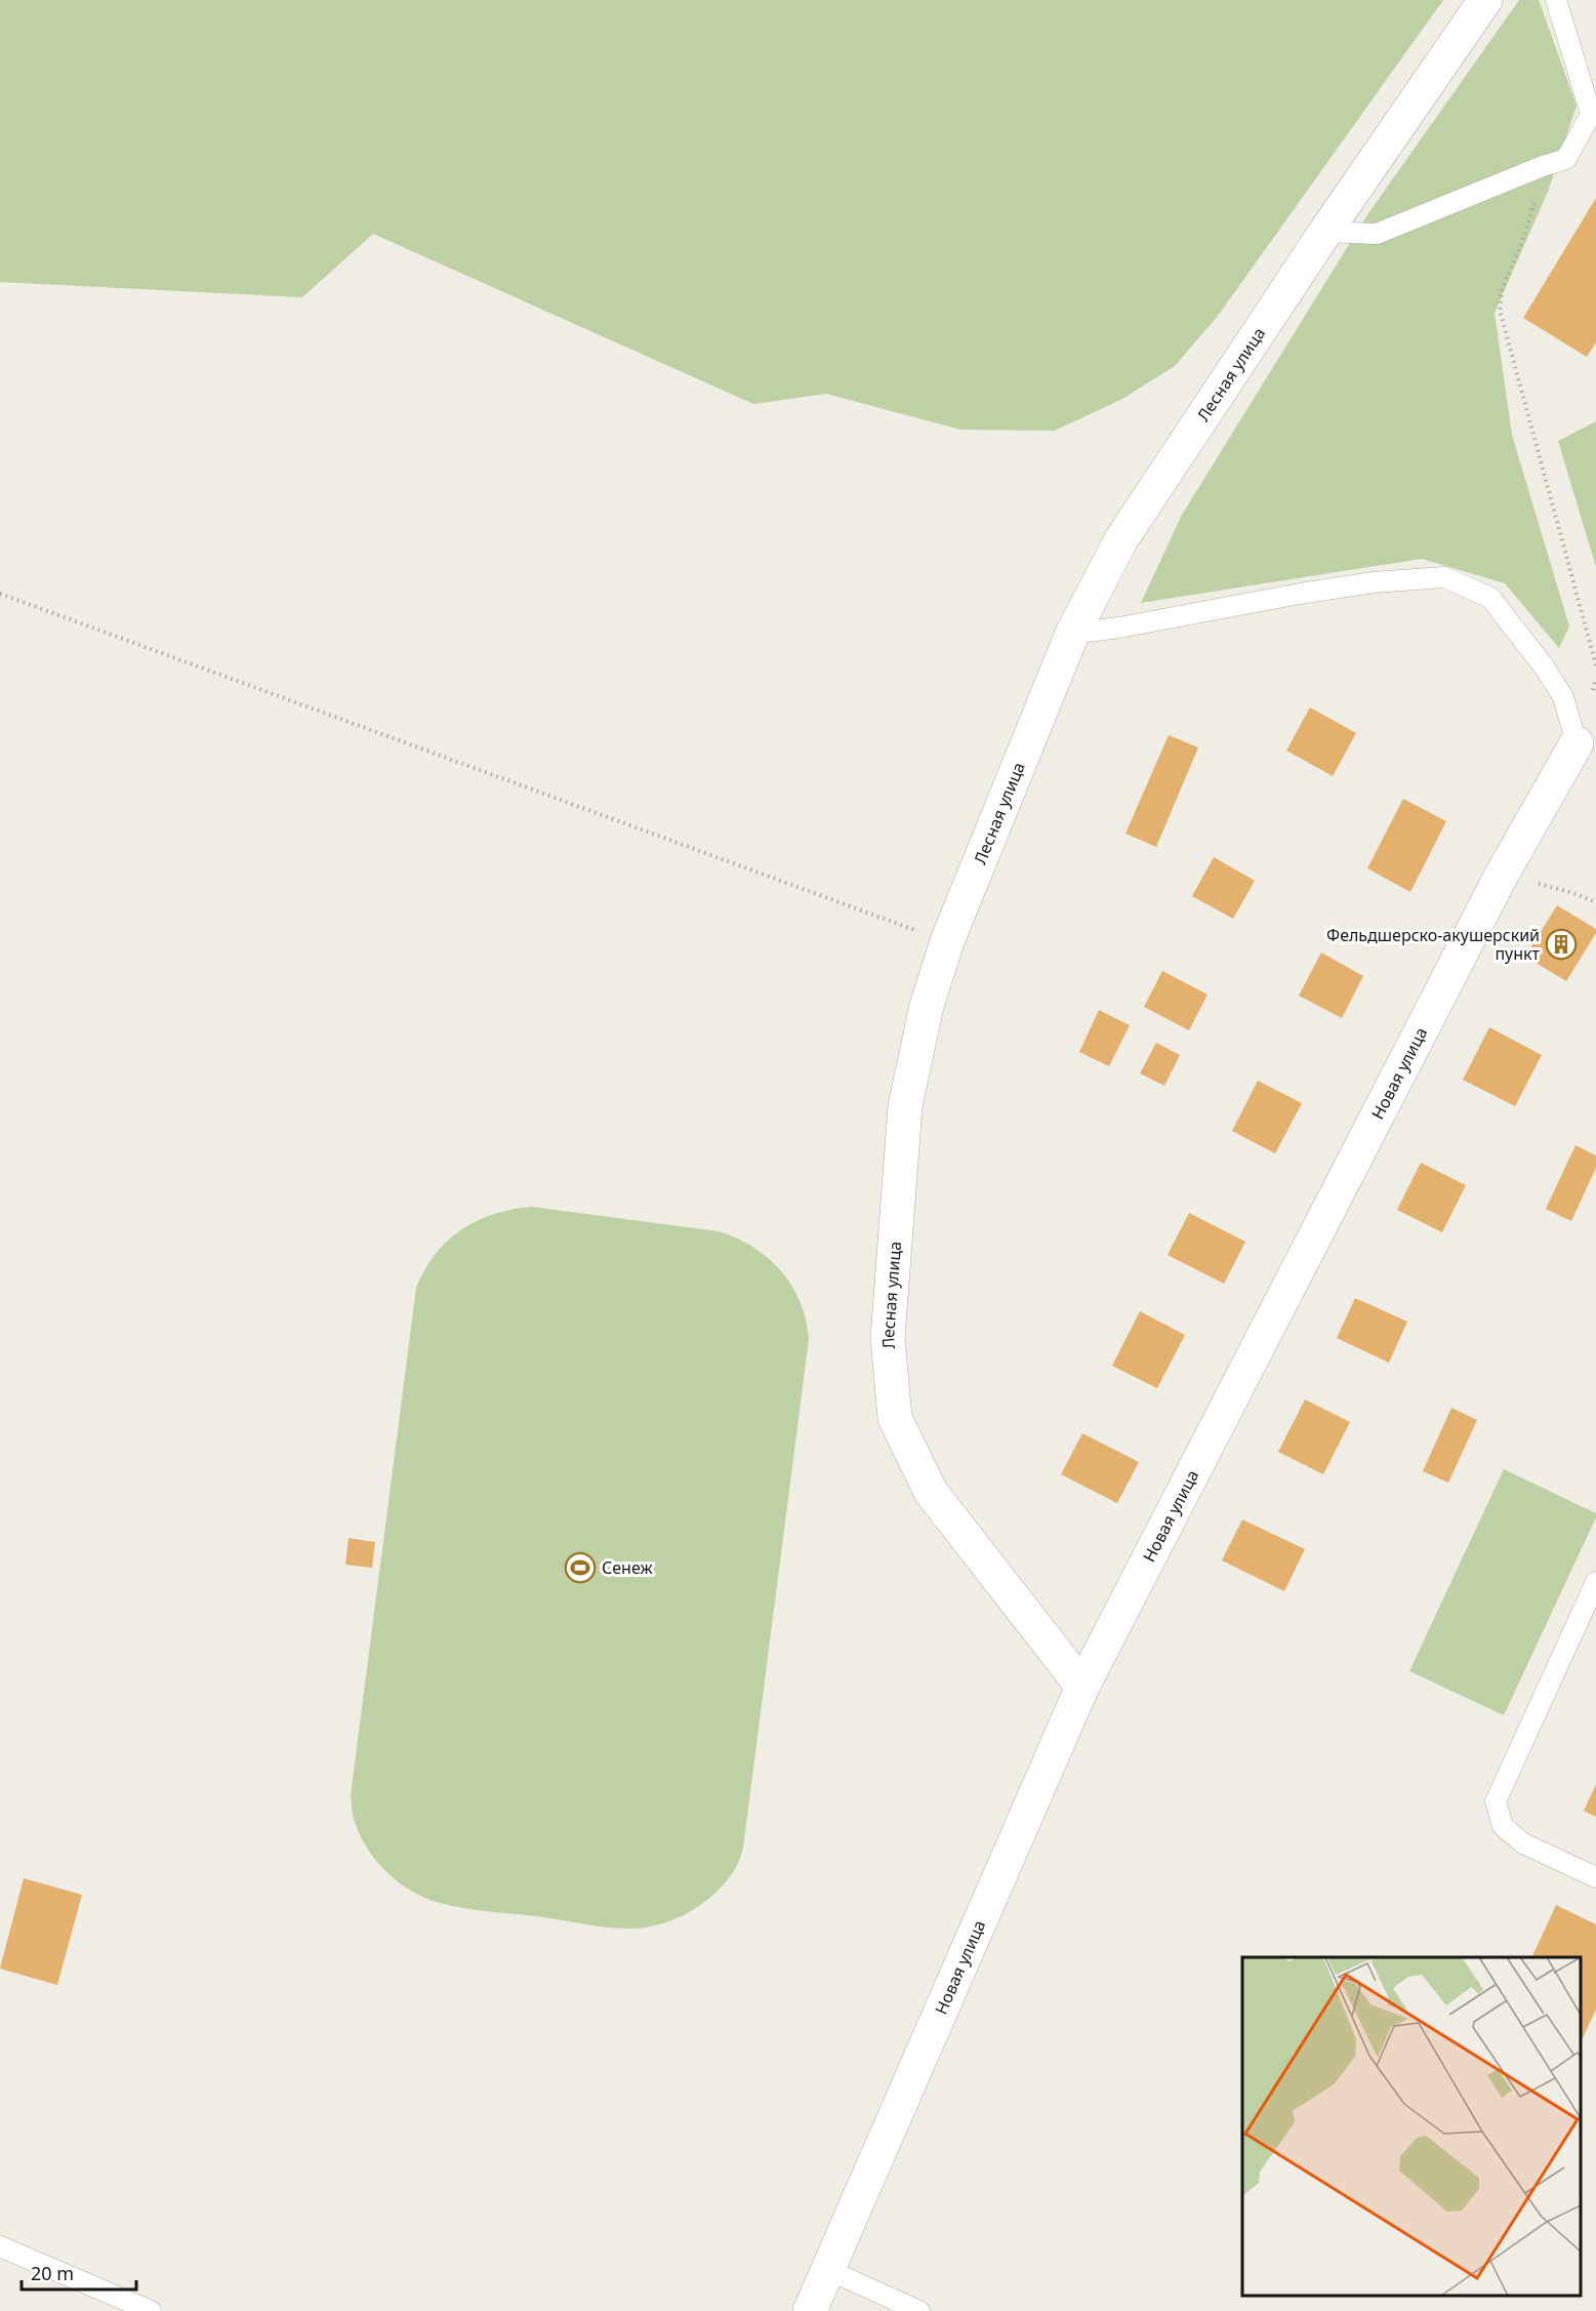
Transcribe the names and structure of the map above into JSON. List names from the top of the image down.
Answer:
{
  "streets": {
    "street": ["Лесная улица", "Новая улица"]
  },
  "crossings": [
    ["Лесная улица", "Новая улица"]
  ],
  "places": {
    "building": ["Фельдшерско-акушерский пункт"],
    "sports": ["Сенеж"]
  },
  "scale_bar": "20 m"
}
